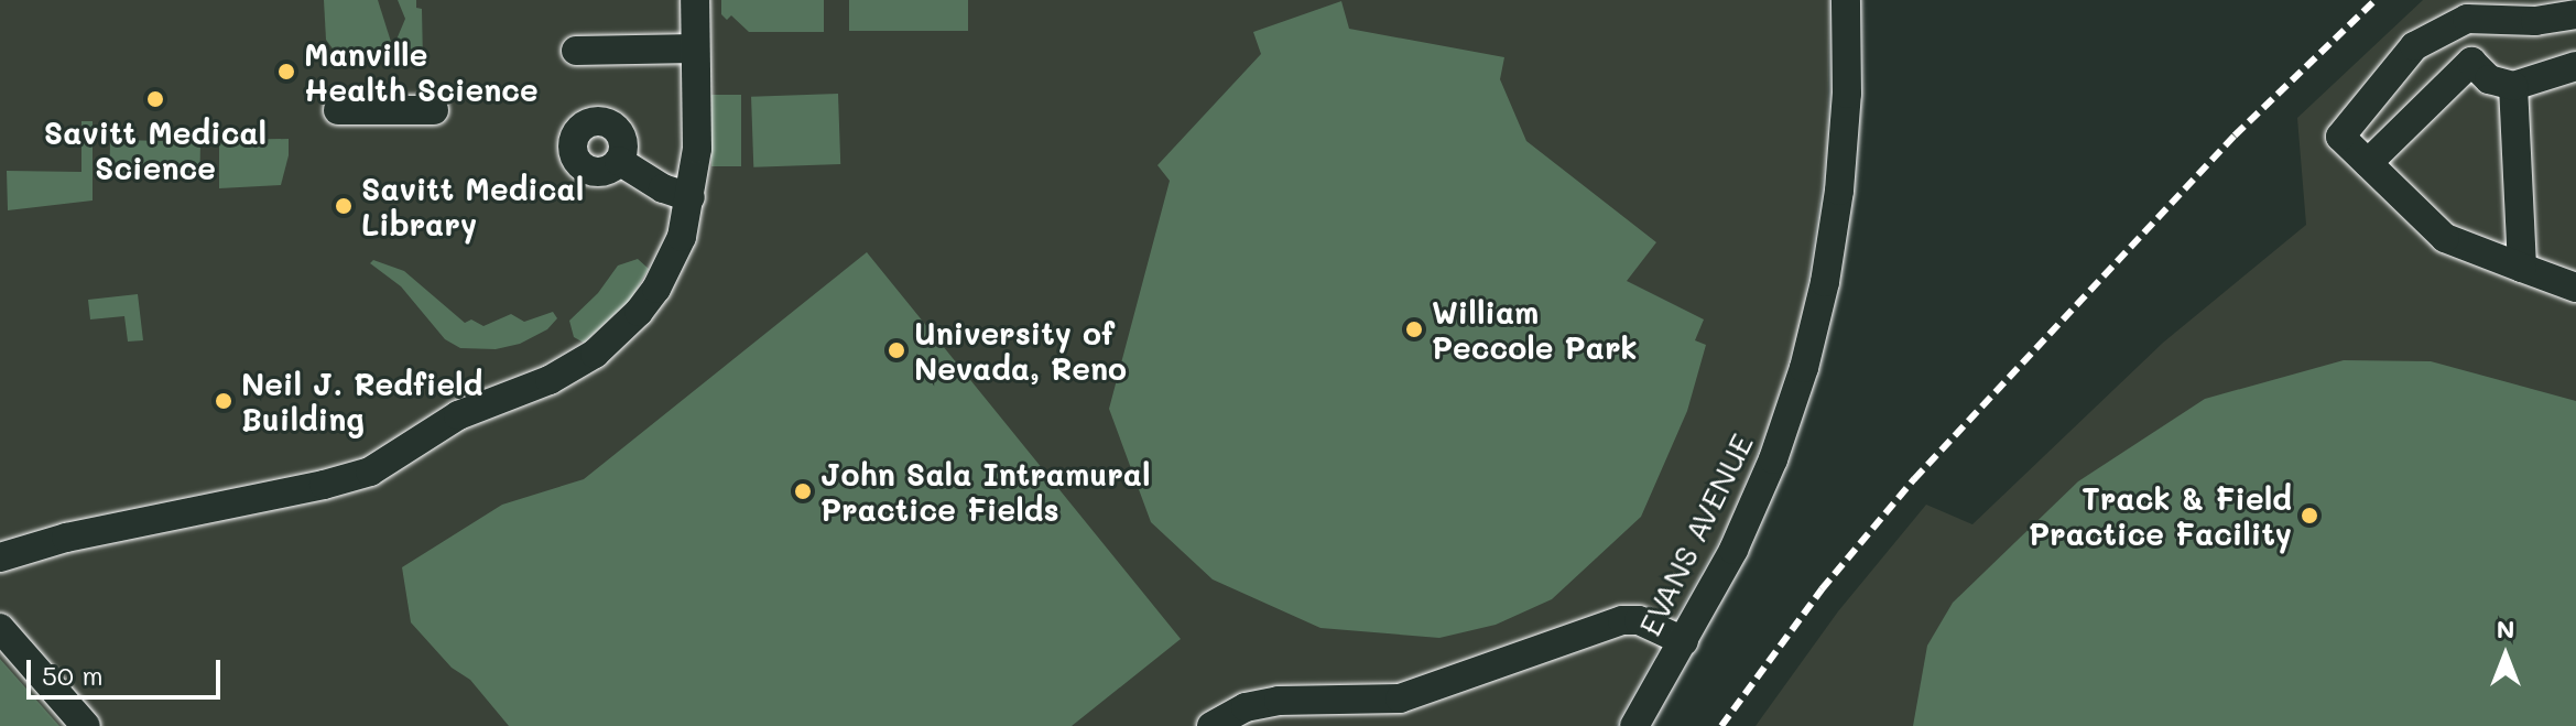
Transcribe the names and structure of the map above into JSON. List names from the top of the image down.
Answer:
{
  "streets": {
    "street": ["EVANS AVENUE"]
  },
  "places": [
    "Manville Health Science",
    "Savitt Medical Science",
    "Savitt Medical Library",
    "William Peccole Park",
    "University of Nevada, Reno",
    "Neil J. Redfield Building",
    "John Sala Intramural Practice Fields",
    "Track & Field Practice Facility"
  ],
  "scale_bar": "50 m",
  "north": "top"
}
